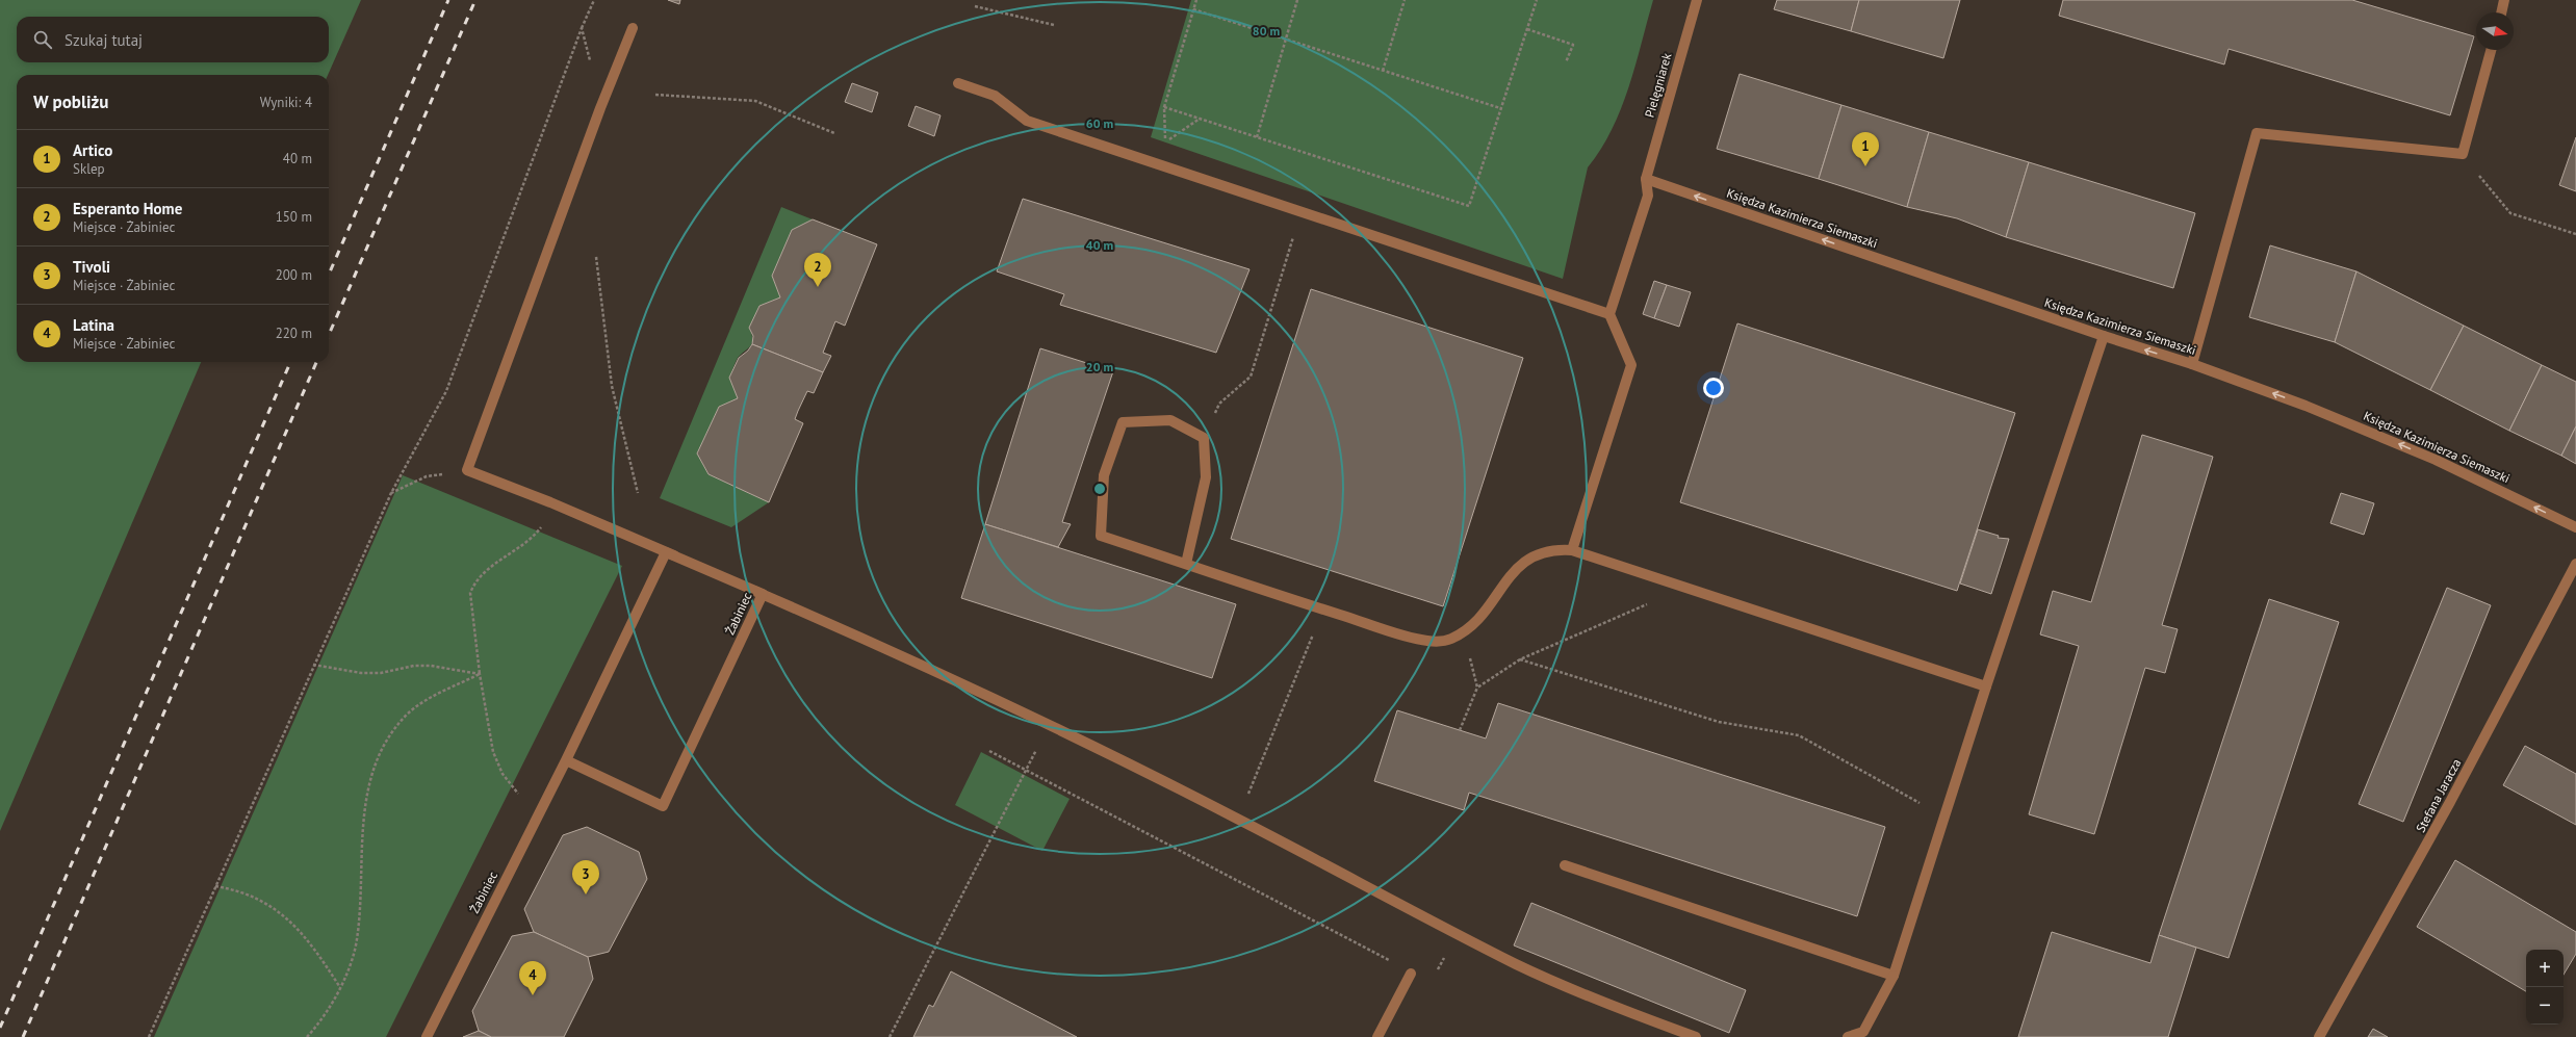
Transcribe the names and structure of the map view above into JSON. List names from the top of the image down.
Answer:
{
  "streets": {
    "street": [
      "Pielęgniarek",
      "Księdza Kazimierza Siemaszki",
      "Żabiniec",
      "Stefana Jaracza"
    ]
  },
  "crossings": [
    ["Pielęgniarek", "Księdza Kazimierza Siemaszki"]
  ],
  "one_way": ["Księdza Kazimierza Siemaszki"],
  "north": "right",
  "page": {
    "search": "Szukaj tutaj",
    "heading": ["W pobliżu", "Wyniki: 4"],
    "list": [
      {
        "mark": "1",
        "name": "Artico",
        "note": "Sklep",
        "value": "40 m"
      },
      {
        "mark": "2",
        "name": "Esperanto Home",
        "note": "Miejsce · Żabiniec",
        "value": "150 m"
      },
      {
        "mark": "3",
        "name": "Tivoli",
        "note": "Miejsce · Żabiniec",
        "value": "200 m"
      },
      {
        "mark": "4",
        "name": "Latina",
        "note": "Miejsce · Żabiniec",
        "value": "220 m"
      }
    ],
    "pins": [
      "1",
      "2",
      "3",
      "4"
    ],
    "map_buttons": ["+", "−"]
  },
  "rings": [
    "80 m",
    "60 m",
    "40 m",
    "20 m"
  ]
}
